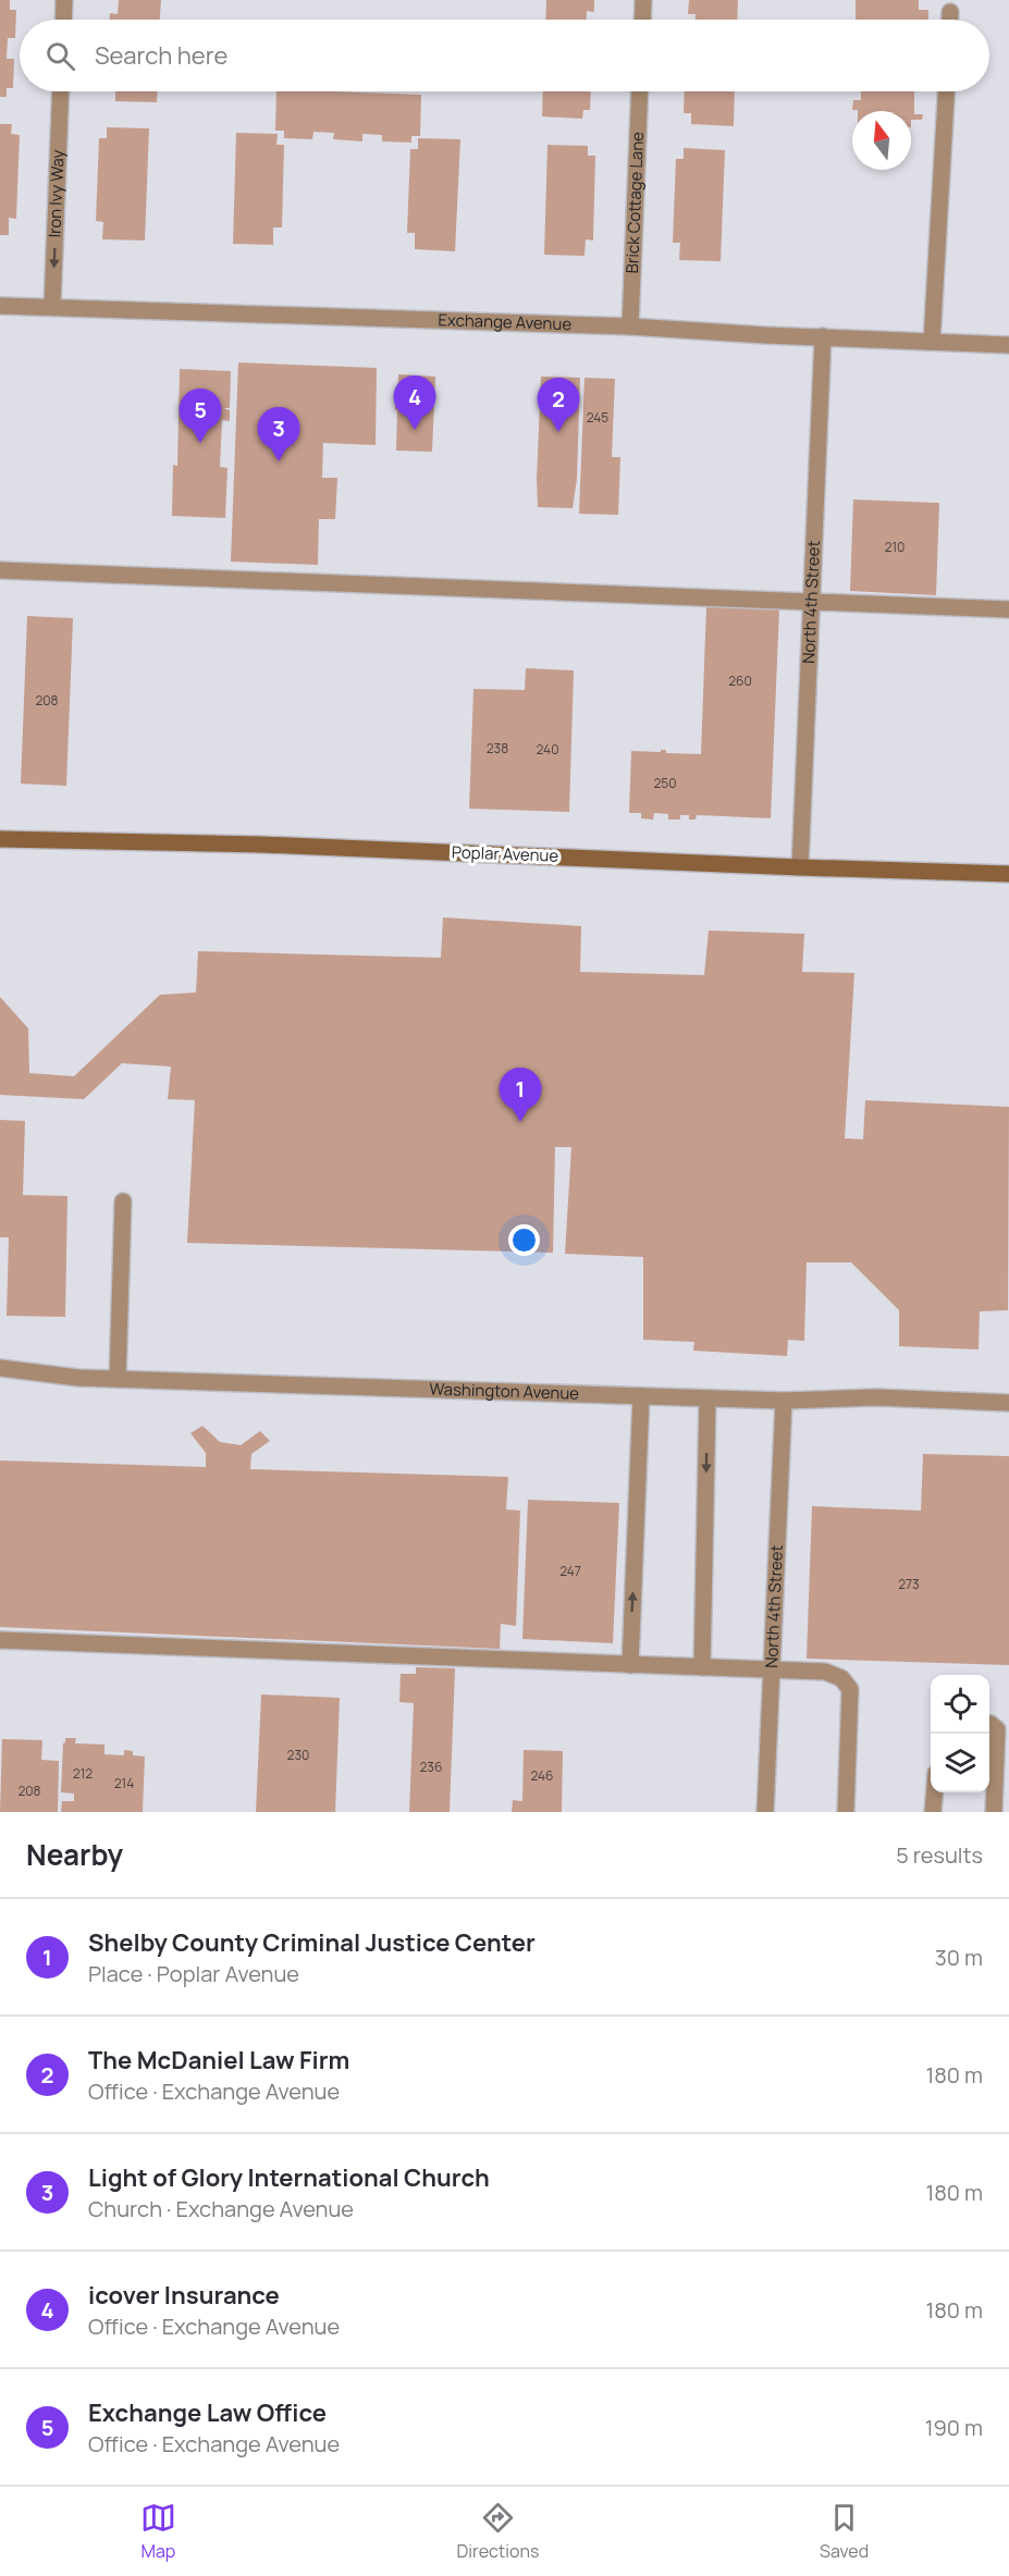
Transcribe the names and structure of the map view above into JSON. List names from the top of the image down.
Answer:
{
  "streets": {
    "main road": ["Poplar Avenue"],
    "street": [
      "Iron Ivy Way",
      "Brick Cottage Lane",
      "Exchange Avenue",
      "North 4th Street",
      "Washington Avenue"
    ]
  },
  "crossings": [
    ["Iron Ivy Way", "Exchange Avenue"],
    ["Brick Cottage Lane", "Exchange Avenue"],
    ["Exchange Avenue", "North 4th Street"],
    ["North 4th Street", "Poplar Avenue"],
    ["North 4th Street", "Washington Avenue"]
  ],
  "one_way": ["Iron Ivy Way"],
  "house_numbers": [
    "245",
    "210",
    "260",
    "208",
    "238",
    "240",
    "250",
    "247",
    "273",
    "230",
    "236",
    "212",
    "246",
    "214",
    "208"
  ],
  "north": "top",
  "page": {
    "search": "Search here",
    "pins": [
      "4",
      "2",
      "5",
      "3",
      "1"
    ],
    "heading": ["Nearby", "5 results"],
    "list": [
      {
        "mark": "1",
        "name": "Shelby County Criminal Justice Center",
        "note": "Place · Poplar Avenue",
        "value": "30 m"
      },
      {
        "mark": "2",
        "name": "The McDaniel Law Firm",
        "note": "Office · Exchange Avenue",
        "value": "180 m"
      },
      {
        "mark": "3",
        "name": "Light of Glory International Church",
        "note": "Church · Exchange Avenue",
        "value": "180 m"
      },
      {
        "mark": "4",
        "name": "icover Insurance",
        "note": "Office · Exchange Avenue",
        "value": "180 m"
      },
      {
        "mark": "5",
        "name": "Exchange Law Office",
        "note": "Office · Exchange Avenue",
        "value": "190 m"
      }
    ],
    "nav": ["Map", "Directions", "Saved"]
  }
}
